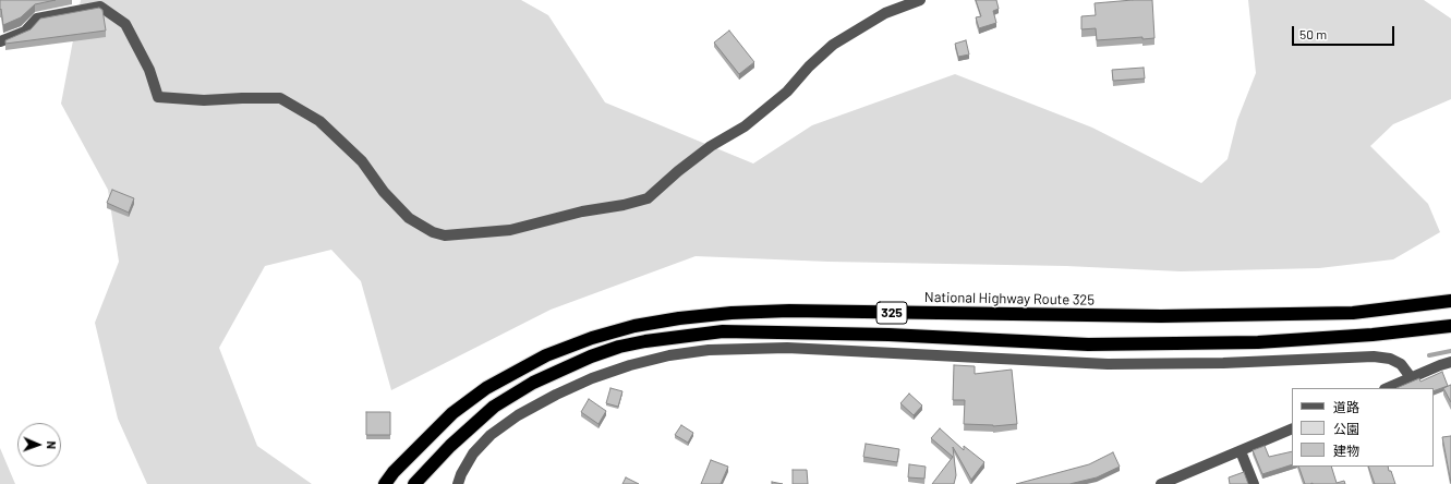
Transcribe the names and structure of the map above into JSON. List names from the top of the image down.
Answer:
{
  "streets": {
    "highway": ["National Highway Route 325", "325"]
  },
  "legend": ["道路", "公園", "建物"],
  "scale_bar": "50 m",
  "north": "right"
}
